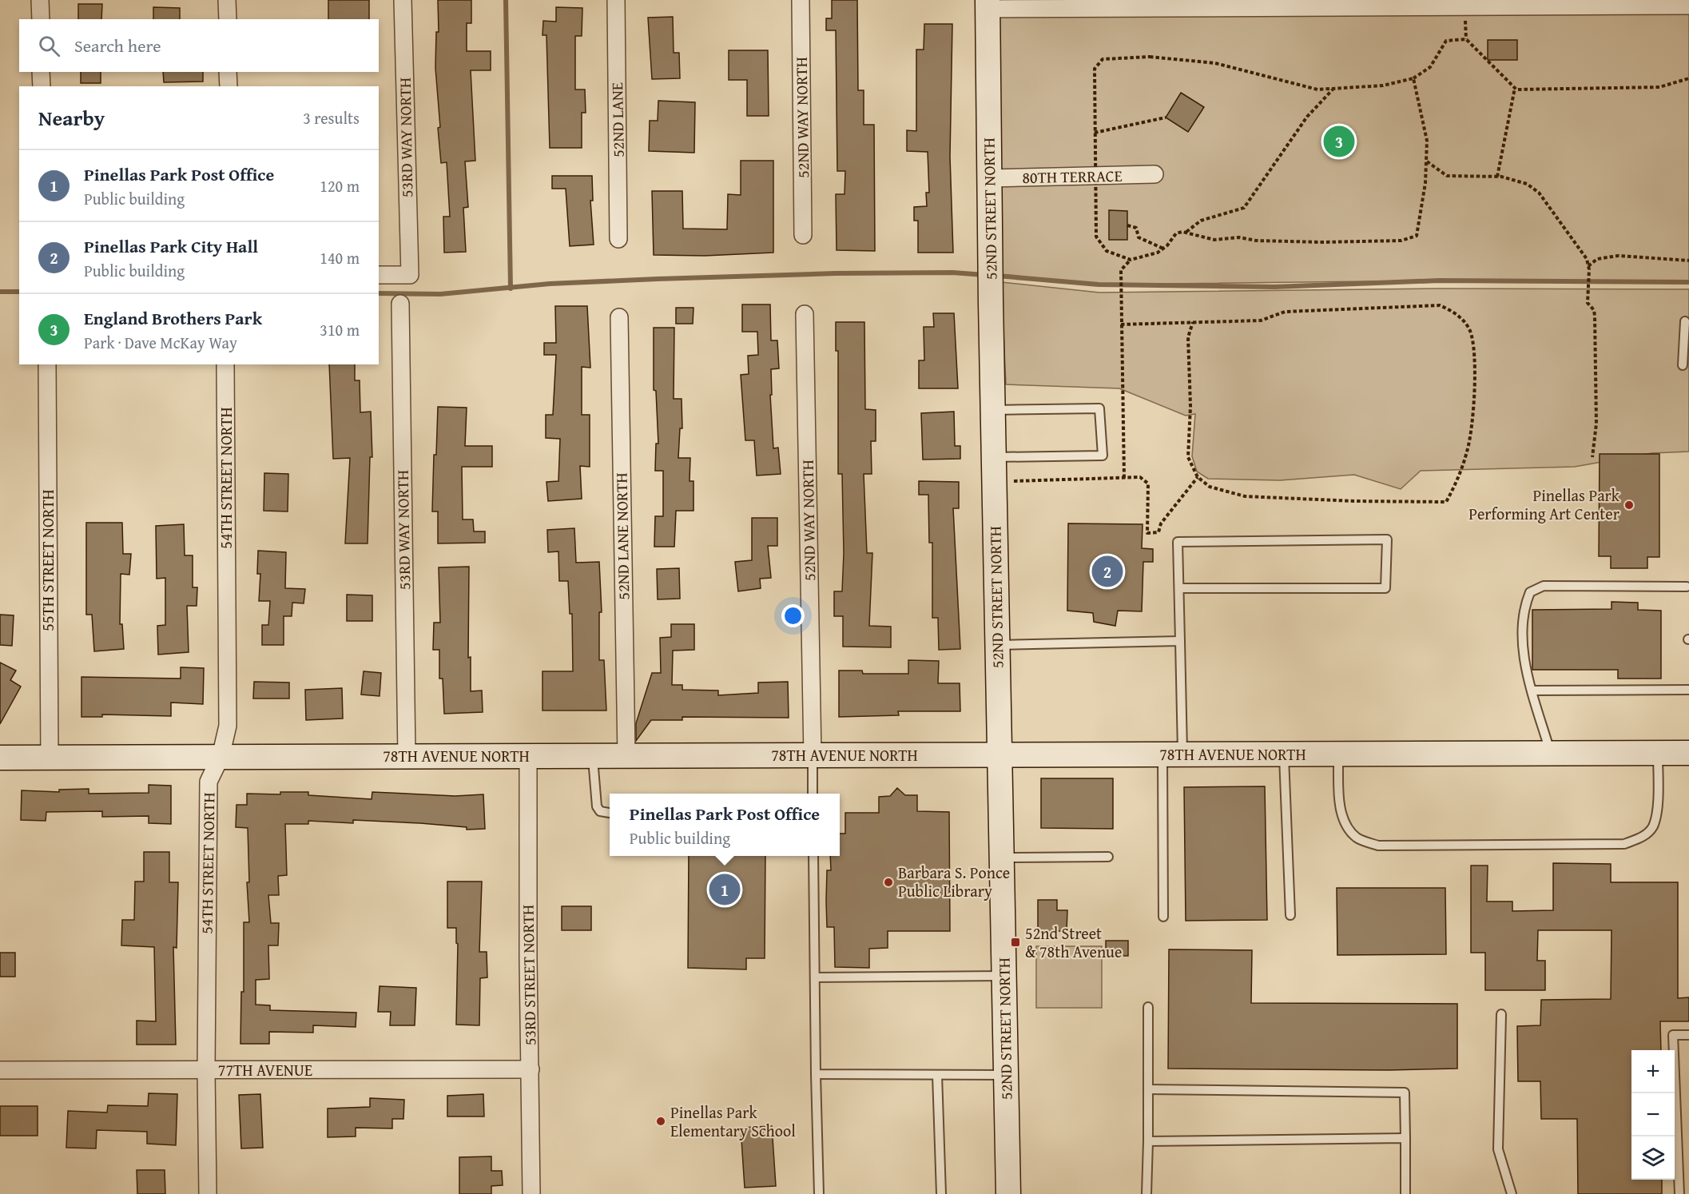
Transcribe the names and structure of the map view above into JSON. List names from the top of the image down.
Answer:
{
  "streets": {
    "street": [
      "52ND WAY NORTH",
      "52ND LANE",
      "53RD WAY NORTH",
      "80TH TERRACE",
      "52ND STREET NORTH",
      "54TH STREET NORTH",
      "52ND LANE NORTH",
      "55TH STREET NORTH",
      "78TH AVENUE NORTH",
      "53RD STREET NORTH",
      "77TH AVENUE"
    ]
  },
  "crossings": [
    ["52ND WAY NORTH", "78TH AVENUE NORTH"],
    ["53RD WAY NORTH", "78TH AVENUE NORTH"],
    ["80TH TERRACE", "52ND STREET NORTH"],
    ["52ND STREET NORTH", "78TH AVENUE NORTH"],
    ["54TH STREET NORTH", "78TH AVENUE NORTH"],
    ["54TH STREET NORTH", "77TH AVENUE"],
    ["52ND LANE NORTH", "78TH AVENUE NORTH"],
    ["55TH STREET NORTH", "78TH AVENUE NORTH"],
    ["78TH AVENUE NORTH", "53RD STREET NORTH"],
    ["53RD STREET NORTH", "77TH AVENUE"]
  ],
  "places": {
    "other": ["Pinellas Park Performing Art Center", "Barbara S. Ponce Public Library", "Pinellas Park Elementary School"],
    "transit": ["52nd Street & 78th Avenue"]
  },
  "page": {
    "search": "Search here",
    "heading": ["Nearby", "3 results"],
    "pins": ["3", "2", "1"],
    "list": [
      {
        "mark": "1",
        "name": "Pinellas Park Post Office",
        "note": "Public building",
        "value": "120 m"
      },
      {
        "mark": "2",
        "name": "Pinellas Park City Hall",
        "note": "Public building",
        "value": "140 m"
      },
      {
        "mark": "3",
        "name": "England Brothers Park",
        "note": "Park · Dave McKay Way",
        "value": "310 m"
      }
    ],
    "popup": ["Pinellas Park Post Office", "Public building"],
    "map_buttons": ["+", "−"]
  }
}
